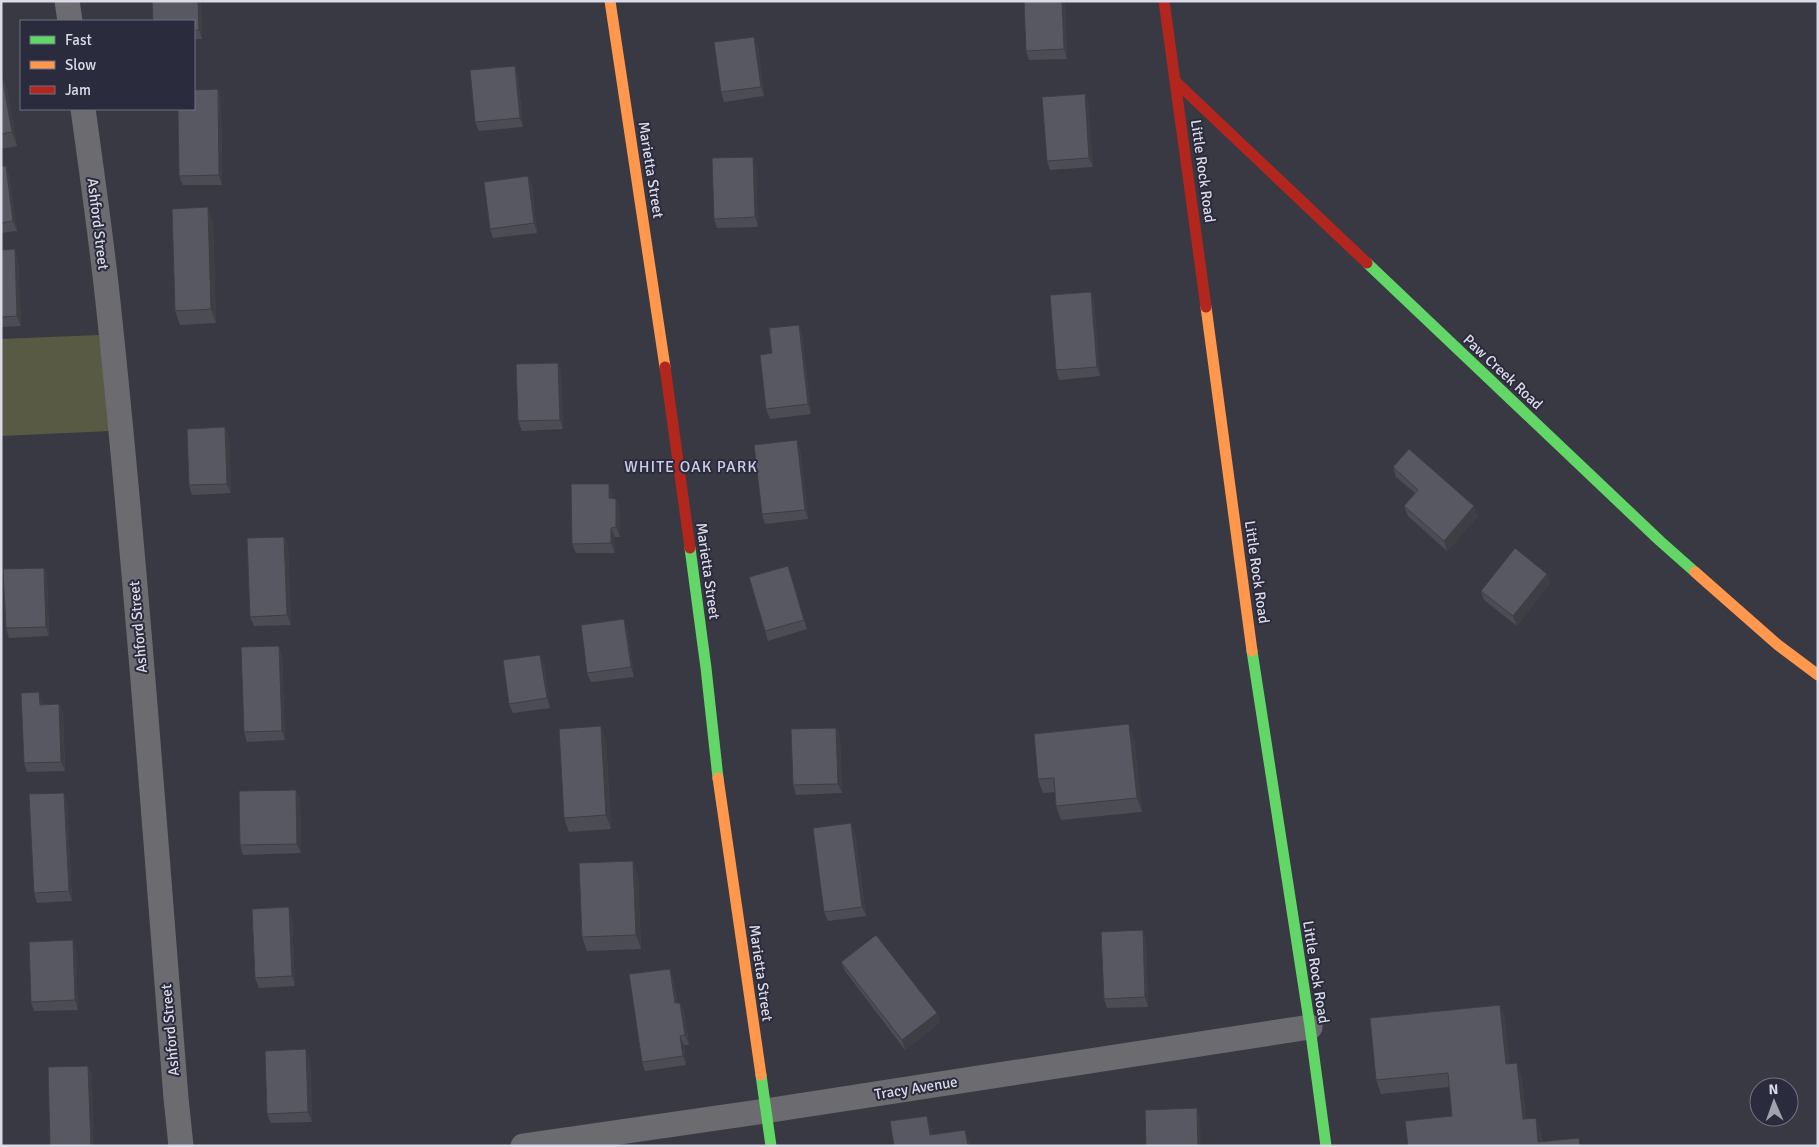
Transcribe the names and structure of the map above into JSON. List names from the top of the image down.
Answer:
{
  "streets": {
    "street": [
      "Marietta Street",
      "Little Rock Road",
      "Ashford Street",
      "Paw Creek Road",
      "Tracy Avenue"
    ]
  },
  "crossings": [
    ["Marietta Street", "Tracy Avenue"],
    ["Little Rock Road", "Paw Creek Road"],
    ["Little Rock Road", "Tracy Avenue"]
  ],
  "districts": ["WHITE OAK PARK"],
  "legend": ["Fast", "Slow", "Jam"],
  "north": "top"
}
